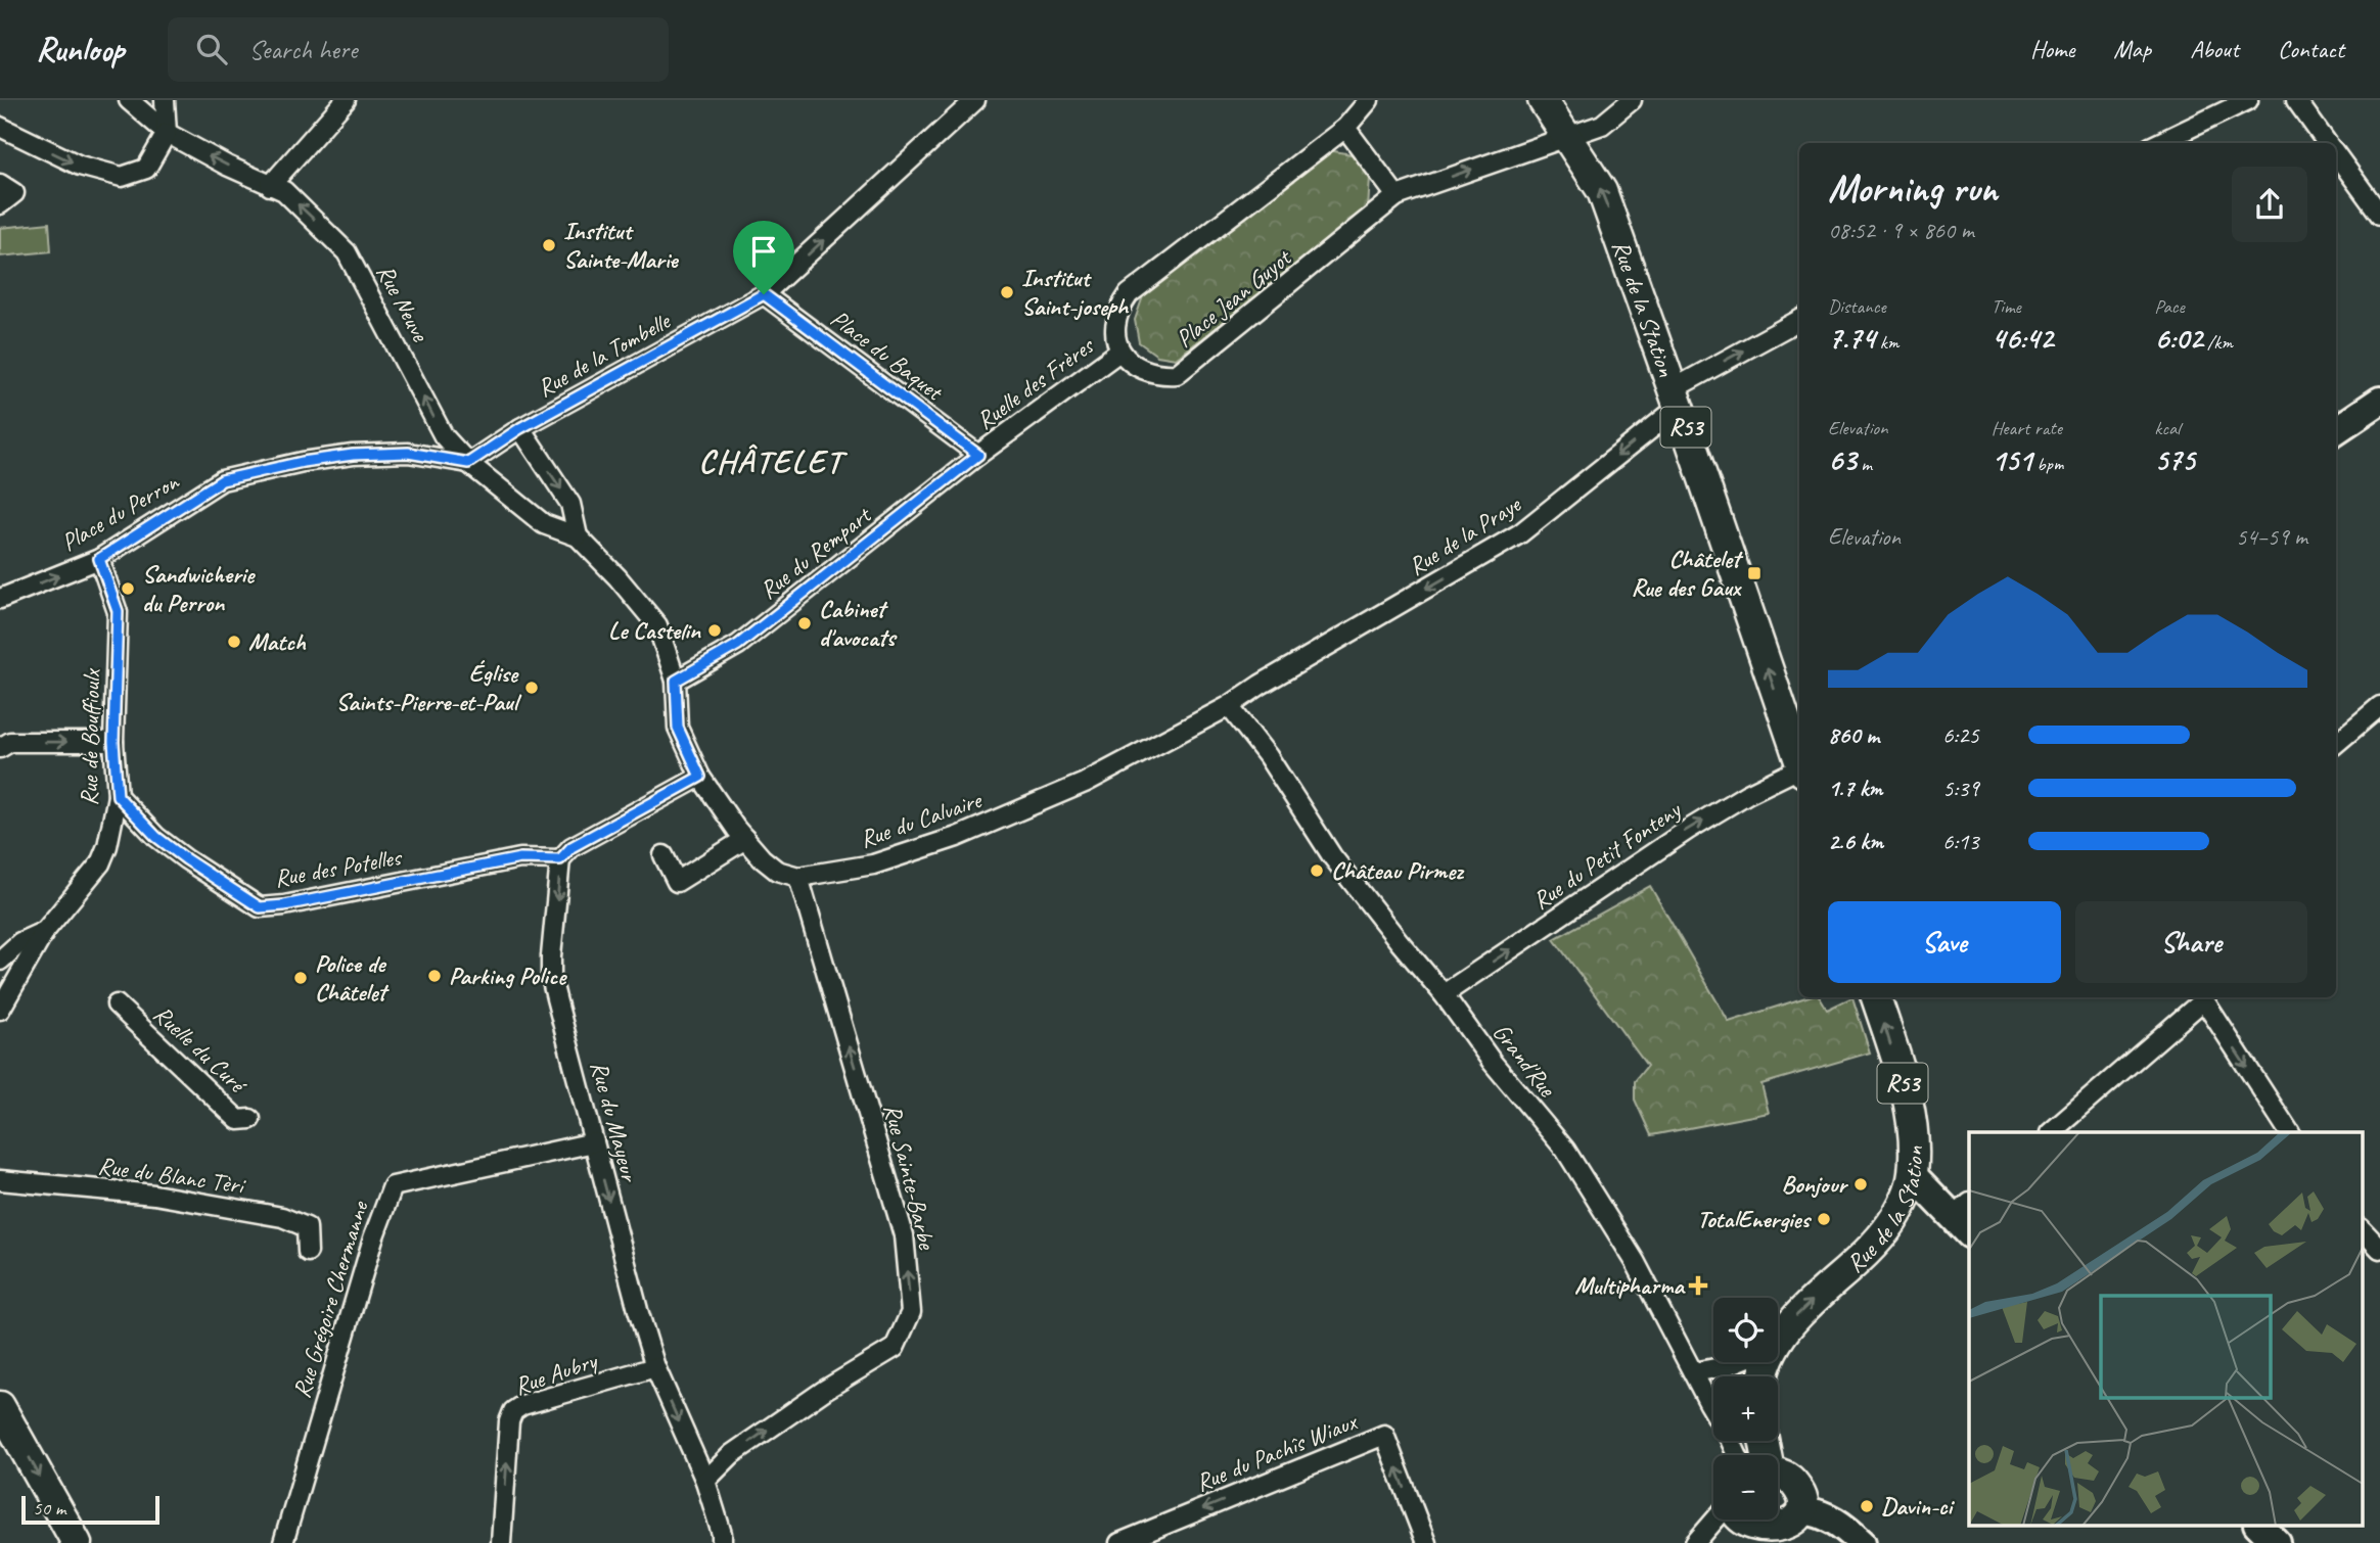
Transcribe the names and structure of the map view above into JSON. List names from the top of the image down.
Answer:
{
  "streets": {
    "main road": ["Rue de la Station", "R53"],
    "street": [
      "Place Jean Guyot",
      "Rue Neuve",
      "Rue de la Tombelle",
      "Place du Baquet",
      "Ruelle des Frères",
      "Place du Perron",
      "Rue de la Praye",
      "Rue du Rempart",
      "Rue de Bouffioulx",
      "Rue du Calvaire",
      "Rue du Petit Fonteny",
      "Rue des Potelles",
      "Ruelle du Curé",
      "Grand'Rue",
      "Rue du Mayeur",
      "Rue du Blanc Tèri",
      "Rue Sainte-Barbe",
      "Rue Grégoire Chermanne",
      "Rue Aubry",
      "Rue du Pachîs Wiaux"
    ]
  },
  "crossings": [
    ["Place Jean Guyot", "Ruelle des Frères"],
    ["Rue Neuve", "Rue de la Tombelle"],
    ["Rue Neuve", "Place du Perron"],
    ["Rue de la Station", "Rue de la Praye"],
    ["Rue de la Station", "Rue du Petit Fonteny"],
    ["Rue de la Tombelle", "Place du Baquet"],
    ["Rue de la Tombelle", "Place du Perron"],
    ["Place du Baquet", "Ruelle des Frères"],
    ["Place du Baquet", "Rue du Rempart"],
    ["Ruelle des Frères", "Rue du Rempart"],
    ["Place du Perron", "Rue de Bouffioulx"],
    ["Rue de la Praye", "Rue du Calvaire"],
    ["Rue de la Praye", "Grand'Rue"],
    ["Rue de Bouffioulx", "Rue des Potelles"],
    ["Rue du Calvaire", "Grand'Rue"],
    ["Rue du Calvaire", "Rue Sainte-Barbe"],
    ["Rue du Petit Fonteny", "Grand'Rue"],
    ["Rue des Potelles", "Rue du Mayeur"],
    ["Rue du Mayeur", "Rue Sainte-Barbe"],
    ["Rue du Mayeur", "Rue Grégoire Chermanne"],
    ["Rue du Mayeur", "Rue Aubry"]
  ],
  "one_way": [
    "Rue Neuve",
    "Rue de la Station",
    "Rue de la Tombelle",
    "Rue du Petit Fonteny",
    "Rue du Mayeur",
    "Rue Sainte-Barbe",
    "Rue Aubry"
  ],
  "districts": ["CHÂTELET"],
  "places": {
    "other": [
      "Institut Sainte-Marie",
      "Institut Saint-joseph",
      "Sandwicherie du Perron",
      "Cabinet d'avocats",
      "Le Castelin",
      "Match",
      "Église Saints-Pierre-et-Paul",
      "Château Pirmez",
      "Parking Police",
      "Police de Châtelet",
      "Bonjour",
      "TotalEnergies",
      "Davin-ci"
    ],
    "transit": ["Châtelet Rue des Gaux"],
    "health": ["Multipharma"]
  },
  "scale_bar": "50 m",
  "page": {
    "header": "Runloop",
    "search": "Search here",
    "nav": [
      "Home",
      "Map",
      "About",
      "Contact"
    ],
    "heading": ["Morning run", "08:52 · 9 × 860 m"],
    "stats": [
      ["Distance", "7.74 km"],
      ["Time", "46:42"],
      ["Pace", "6:02 /km"],
      ["Elevation", "63 m"],
      ["Heart rate", "151 bpm"],
      ["kcal", "575"]
    ],
    "chart": ["Elevation", "54–59 m"],
    "list": [
      {
        "name": "860 m",
        "note": "6:25"
      },
      {
        "name": "1.7 km",
        "note": "5:39"
      },
      {
        "name": "2.6 km",
        "note": "6:13"
      }
    ],
    "buttons": ["Save", "Share"],
    "map_buttons": ["+", "−"],
    "scale": "50 m"
  }
}
